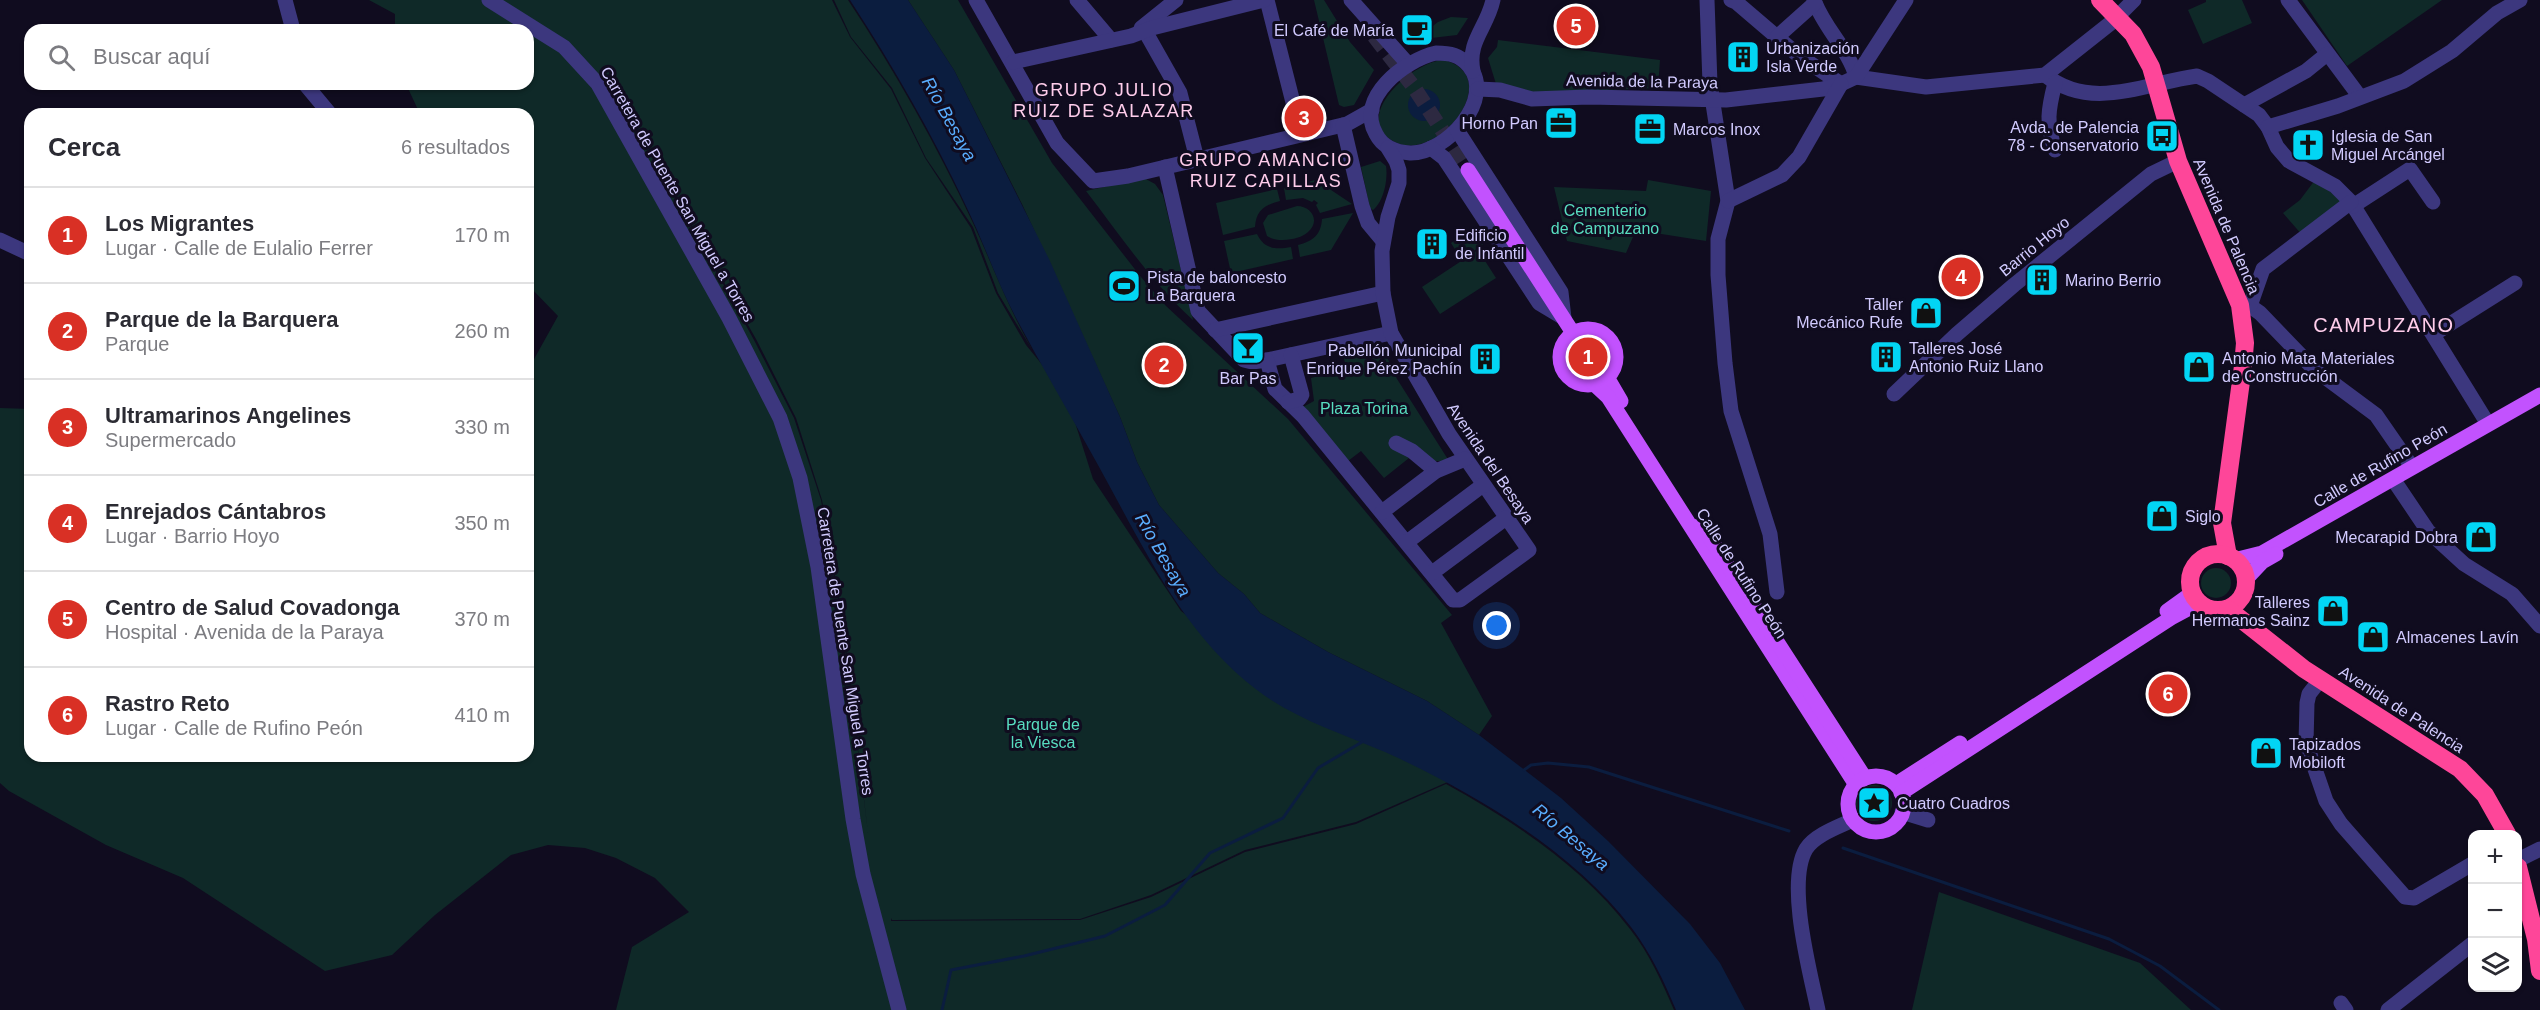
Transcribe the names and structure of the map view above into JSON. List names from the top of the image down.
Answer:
{
  "streets": {
    "highway": ["Avenida de Palencia"],
    "main road": ["Calle de Rufino Peón"],
    "street": [
      "Avenida de la Paraya",
      "Carretera de Puente San Miguel a Torres",
      "Barrio Hoyo",
      "Avenida del Besaya"
    ]
  },
  "crossings": [
    ["Avenida de Palencia", "Barrio Hoyo"],
    ["Avenida de Palencia", "Calle de Rufino Peón"]
  ],
  "districts": ["GRUPO JULIO RUIZ DE SALAZAR", "GRUPO AMANCIO RUIZ CAPILLAS", "CAMPUZANO"],
  "water": ["Río Besaya"],
  "parks": ["Cementerio de Campuzano", "Plaza Torina", "Parque de la Viesca"],
  "places": {
    "cafe": ["El Café de María"],
    "building": [
      "Urbanización Isla Verde",
      "Edificio de Infantil",
      "Marino Berrio",
      "Talleres José Antonio Ruiz Llano",
      "Pabellón Municipal Enrique Pérez Pachín"
    ],
    "office": ["Horno Pan", "Marcos Inox"],
    "bus stop": ["Avda. de Palencia 78 - Conservatorio"],
    "church": ["Iglesia de San Miguel Arcángel"],
    "sports": ["Pista de baloncesto La Barquera"],
    "shop": [
      "Taller Mecánico Rufe",
      "Antonio Mata Materiales de Construcción",
      "Siglo",
      "Mecarapid Dobra",
      "Talleres Hermanos Sainz",
      "Almacenes Lavín",
      "Tapizados Mobiloft"
    ],
    "bar": ["Bar Pas"],
    "place": ["Cuatro Cuadros"]
  },
  "page": {
    "pins": [
      "5",
      "3",
      "4",
      "1",
      "2",
      "6"
    ],
    "search": "Buscar aquí",
    "heading": ["Cerca", "6 resultados"],
    "list": [
      {
        "mark": "1",
        "name": "Los Migrantes",
        "note": "Lugar · Calle de Eulalio Ferrer",
        "value": "170 m"
      },
      {
        "mark": "2",
        "name": "Parque de la Barquera",
        "note": "Parque",
        "value": "260 m"
      },
      {
        "mark": "3",
        "name": "Ultramarinos Angelines",
        "note": "Supermercado",
        "value": "330 m"
      },
      {
        "mark": "4",
        "name": "Enrejados Cántabros",
        "note": "Lugar · Barrio Hoyo",
        "value": "350 m"
      },
      {
        "mark": "5",
        "name": "Centro de Salud Covadonga",
        "note": "Hospital · Avenida de la Paraya",
        "value": "370 m"
      },
      {
        "mark": "6",
        "name": "Rastro Reto",
        "note": "Lugar · Calle de Rufino Peón",
        "value": "410 m"
      }
    ],
    "map_buttons": ["+", "−"]
  }
}
